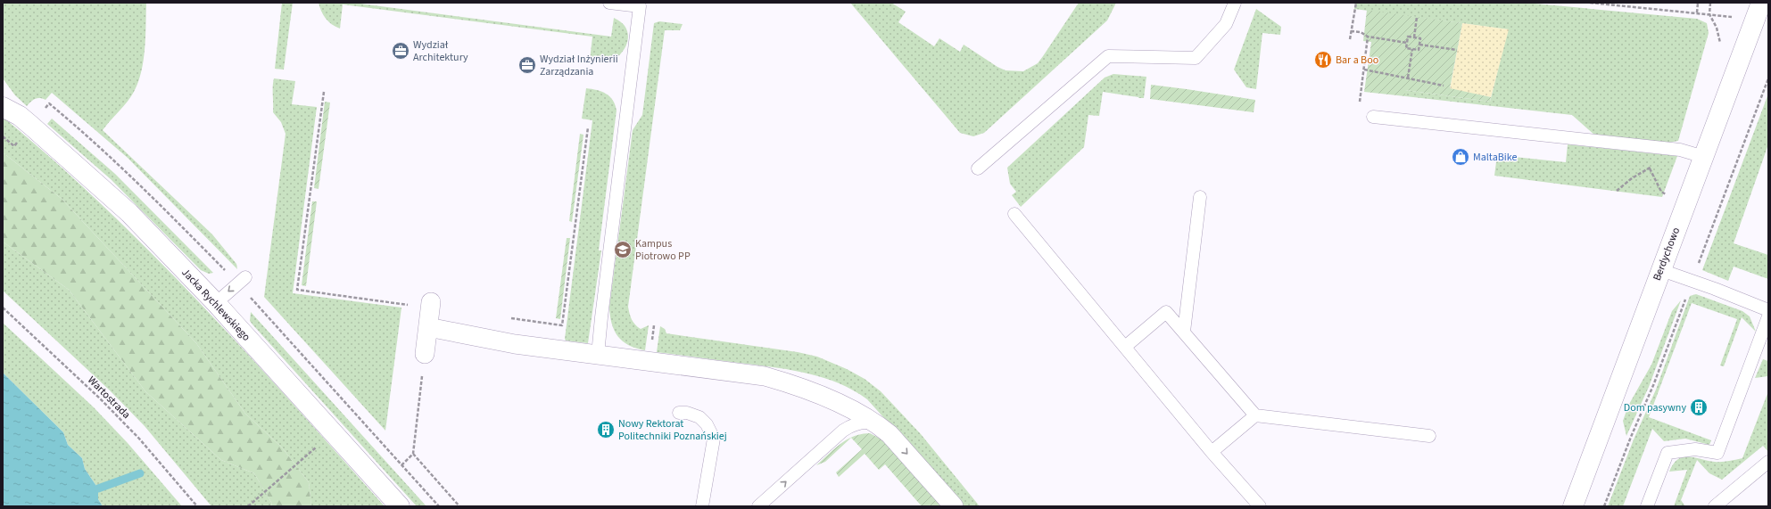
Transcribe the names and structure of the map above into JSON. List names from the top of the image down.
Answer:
{
  "streets": {
    "street": ["Berdychowo", "Jacka Rychlewskiego"],
    "path": ["Wartostrada"]
  },
  "places": {
    "office": ["Wydział Architektury", "Wydział Inżynierii Zarządzania"],
    "restaurant": ["Bar a Boo"],
    "shop": ["MaltaBike"],
    "school or university": ["Kampus Piotrowo PP"],
    "building": ["Dom pasywny", "Nowy Rektorat Politechniki Poznańskiej"]
  }
}
